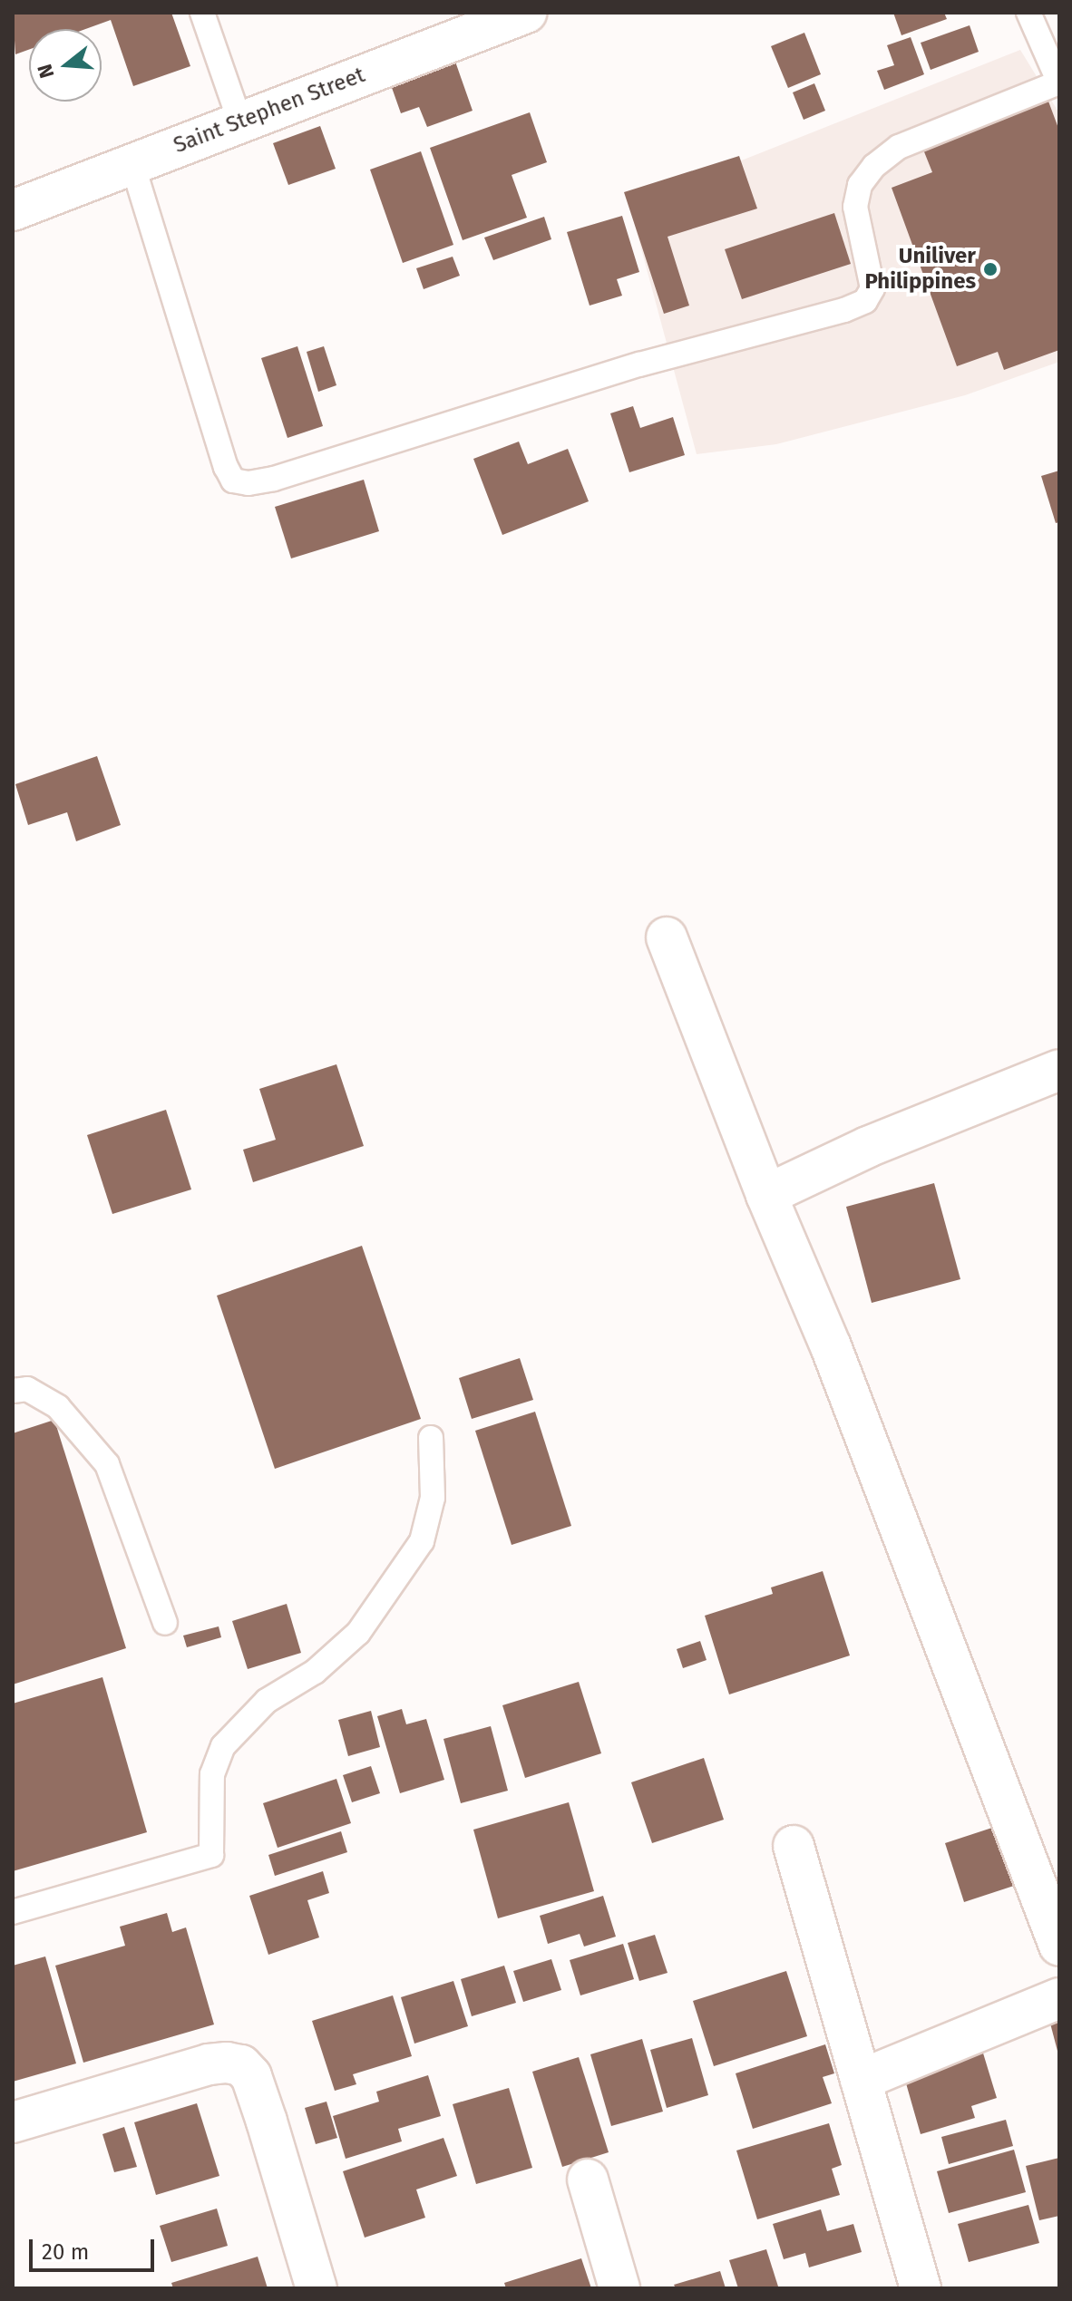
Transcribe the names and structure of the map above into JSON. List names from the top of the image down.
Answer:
{
  "streets": {
    "street": ["Saint Stephen Street"]
  },
  "places": ["Uniliver Philippines"],
  "scale_bar": "20 m",
  "north": "left"
}
